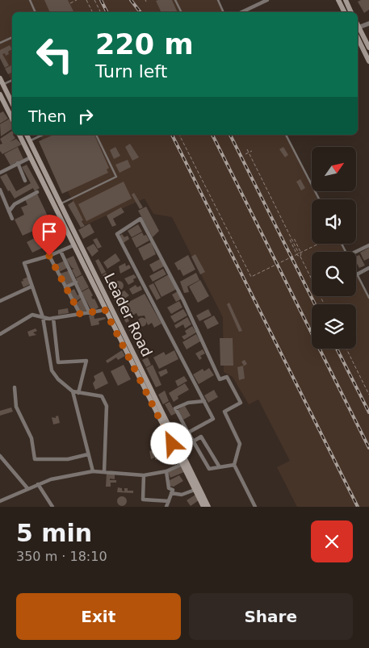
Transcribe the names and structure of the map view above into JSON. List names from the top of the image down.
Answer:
{
  "streets": {
    "main road": ["Leader Road"]
  },
  "north": "top right",
  "page": {
    "turn": ["220 m", "Turn left"],
    "then": "Then",
    "heading": ["5 min", "350 m · 18:10"],
    "buttons": ["Exit", "Share"]
  }
}
